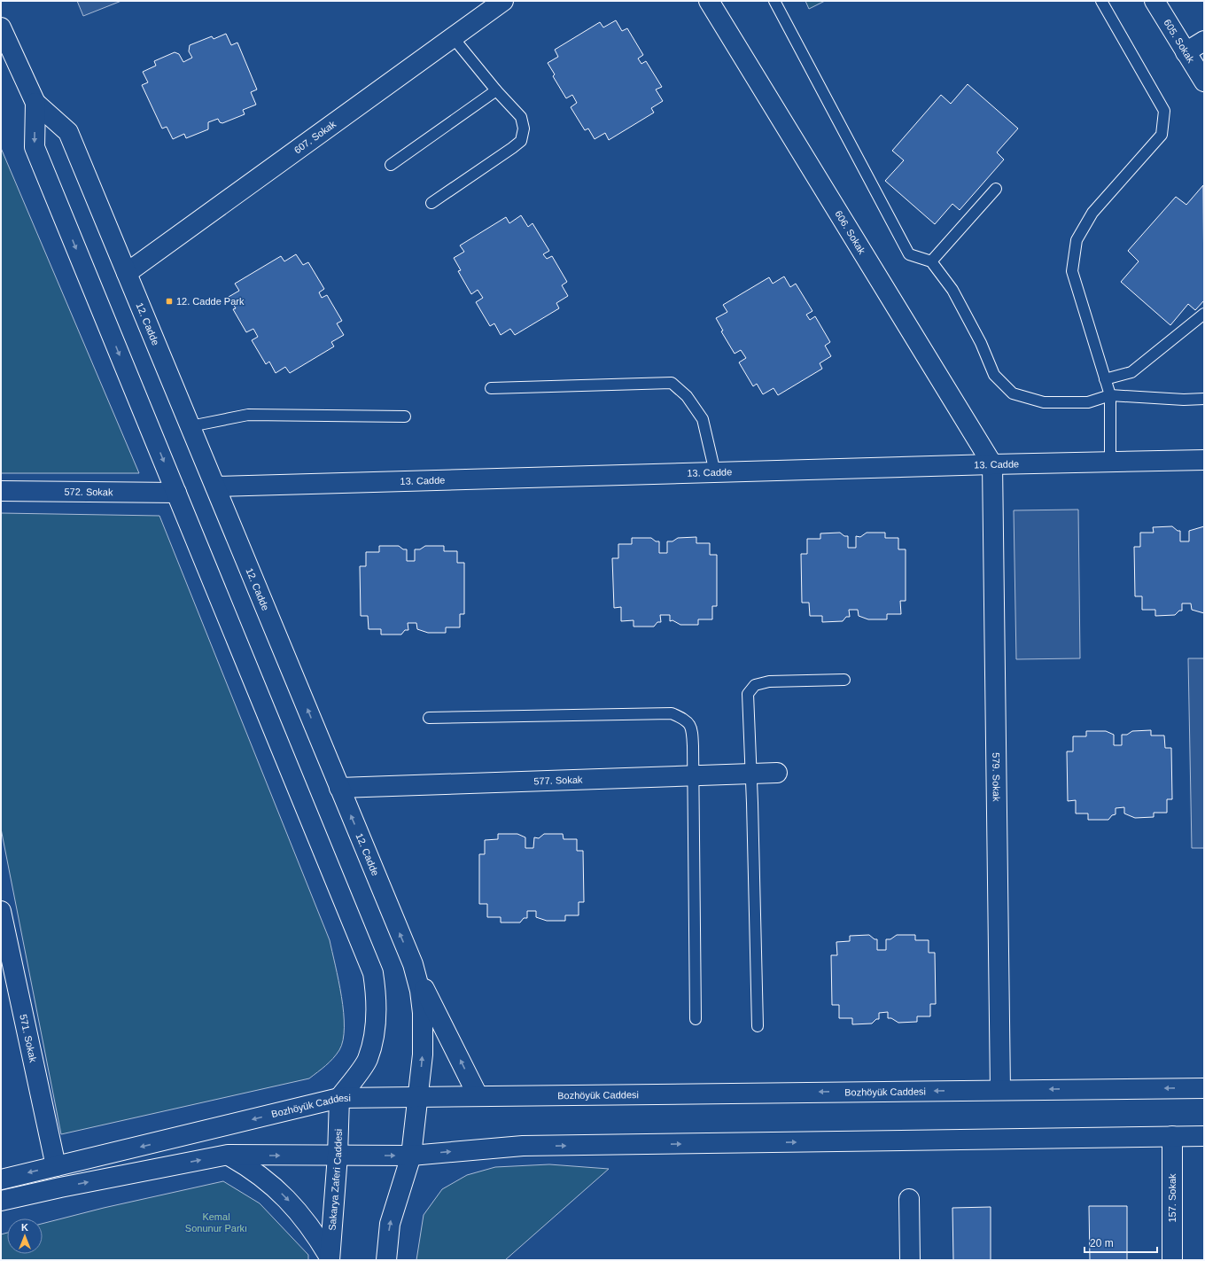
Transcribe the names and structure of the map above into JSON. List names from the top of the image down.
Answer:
{
  "streets": {
    "main road": [
      "605. Sokak",
      "607. Sokak",
      "606. Sokak",
      "12. Cadde",
      "13. Cadde",
      "572. Sokak",
      "579. Sokak",
      "577. Sokak",
      "571. Sokak",
      "Bozhöyük Caddesi",
      "Sakarya Zaferi Caddesi",
      "157. Sokak"
    ]
  },
  "crossings": [
    ["607. Sokak", "12. Cadde"],
    ["606. Sokak", "13. Cadde"],
    ["606. Sokak", "579. Sokak"],
    ["12. Cadde", "13. Cadde"],
    ["12. Cadde", "572. Sokak"],
    ["12. Cadde", "577. Sokak"],
    ["12. Cadde", "Bozhöyük Caddesi"],
    ["12. Cadde", "Sakarya Zaferi Caddesi"],
    ["13. Cadde", "579. Sokak"],
    ["579. Sokak", "Bozhöyük Caddesi"],
    ["571. Sokak", "Bozhöyük Caddesi"],
    ["Bozhöyük Caddesi", "Sakarya Zaferi Caddesi"]
  ],
  "parks": ["Kemal Sonunur Parkı"],
  "places": {
    "transit": ["12. Cadde Park"]
  },
  "scale_bar": "20 m",
  "north": "top"
}
